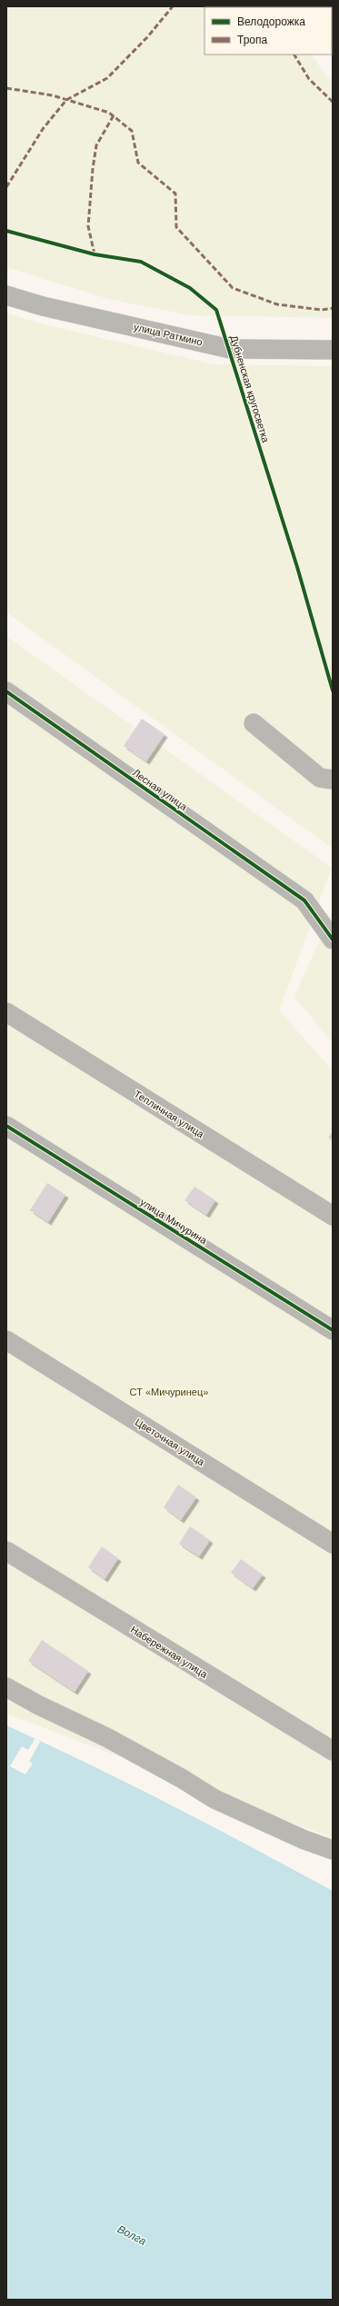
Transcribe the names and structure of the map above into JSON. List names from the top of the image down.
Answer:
{
  "streets": {
    "street": [
      "улица Ратмино",
      "Лесная улица",
      "Тепличная улица",
      "улица Мичурина",
      "Цветочная улица",
      "Набережная улица"
    ],
    "cycle path": ["Дубненская кругосветка"]
  },
  "water": ["Волга"],
  "parks": ["СТ «Мичуринец»"],
  "legend": ["Велодорожка", "Тропа"]
}
